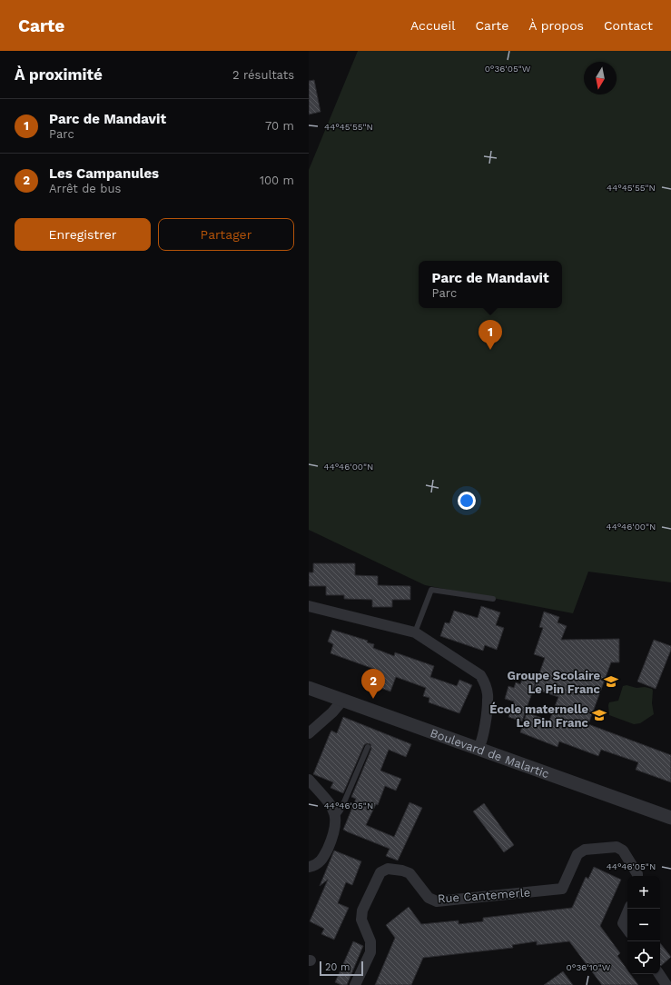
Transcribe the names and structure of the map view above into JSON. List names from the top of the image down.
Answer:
{
  "streets": {
    "street": ["Boulevard de Malartic", "Rue Cantemerle"]
  },
  "places": {
    "school or university": ["Groupe Scolaire Le Pin Franc", "École maternelle Le Pin Franc"]
  },
  "scale_bar": "20 m",
  "north": "bottom",
  "page": {
    "header": "Carte",
    "nav": [
      "Accueil",
      "Carte",
      "À propos",
      "Contact"
    ],
    "heading": ["À proximité", "2 résultats"],
    "list": [
      {
        "mark": "1",
        "name": "Parc de Mandavit",
        "note": "Parc",
        "value": "70 m"
      },
      {
        "mark": "2",
        "name": "Les Campanules",
        "note": "Arrêt de bus",
        "value": "100 m"
      }
    ],
    "buttons": ["Enregistrer", "Partager"],
    "popup": ["Parc de Mandavit", "Parc"],
    "pins": ["1", "2"],
    "map_buttons": ["+", "−"],
    "scale": "20 m"
  },
  "coordinates": [
    "0°36'05\"W",
    "44°45'55\"N",
    "44°46'00\"N",
    "44°46'05\"N",
    "0°36'10\"W"
  ]
}
